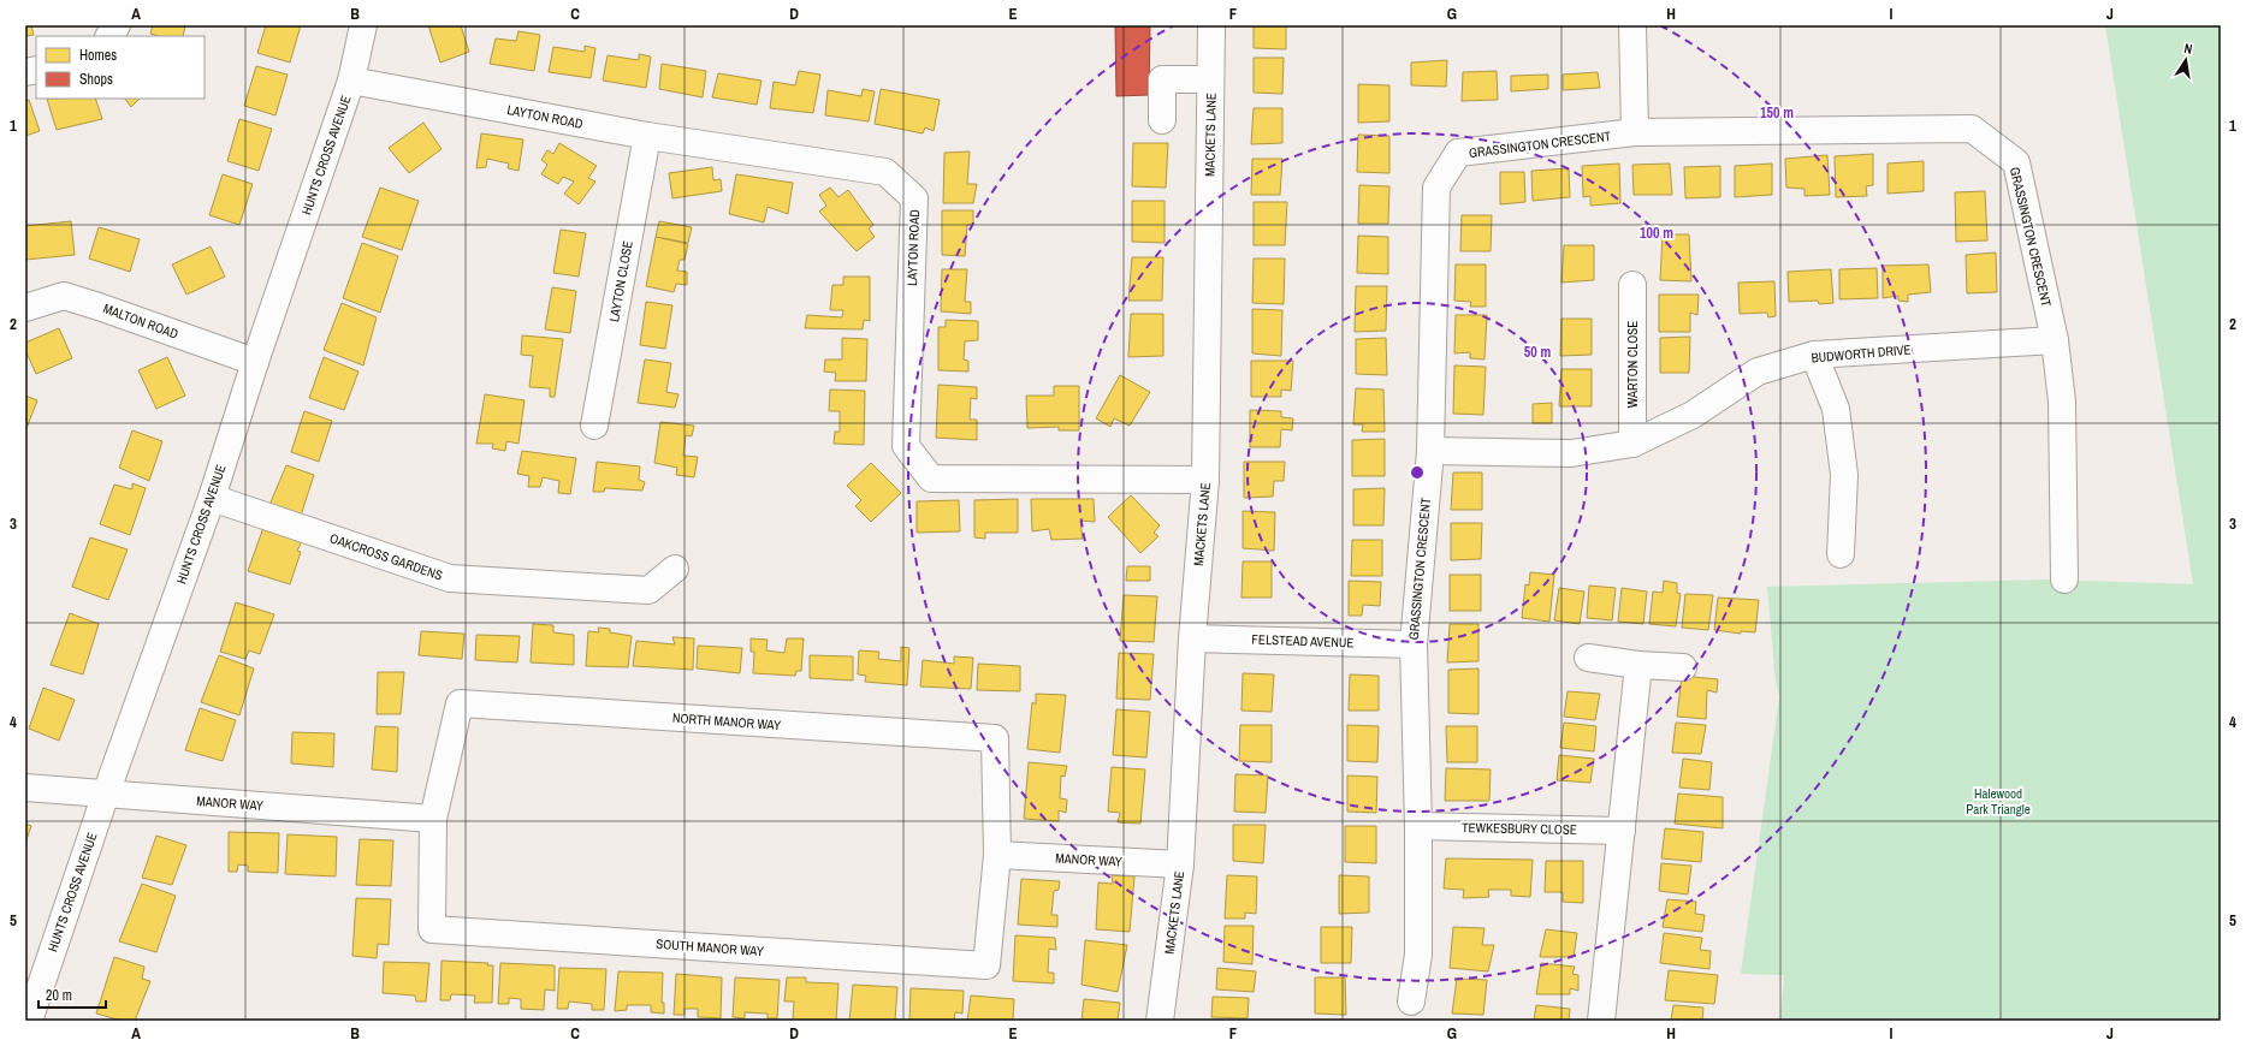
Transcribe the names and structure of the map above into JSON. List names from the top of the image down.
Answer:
{
  "streets": {
    "street": [
      "LAYTON ROAD",
      "MACKETS LANE",
      "GRASSINGTON CRESCENT",
      "HUNTS CROSS AVENUE",
      "LAYTON CLOSE",
      "MALTON ROAD",
      "BUDWORTH DRIVE",
      "WARTON CLOSE",
      "OAKCROSS GARDENS",
      "FELSTEAD AVENUE",
      "NORTH MANOR WAY",
      "MANOR WAY",
      "TEWKESBURY CLOSE",
      "SOUTH MANOR WAY"
    ]
  },
  "crossings": [
    ["LAYTON ROAD", "MACKETS LANE"],
    ["LAYTON ROAD", "HUNTS CROSS AVENUE"],
    ["LAYTON ROAD", "LAYTON CLOSE"],
    ["MACKETS LANE", "FELSTEAD AVENUE"],
    ["MACKETS LANE", "MANOR WAY"],
    ["GRASSINGTON CRESCENT", "BUDWORTH DRIVE"],
    ["GRASSINGTON CRESCENT", "FELSTEAD AVENUE"],
    ["GRASSINGTON CRESCENT", "TEWKESBURY CLOSE"],
    ["HUNTS CROSS AVENUE", "MALTON ROAD"],
    ["HUNTS CROSS AVENUE", "OAKCROSS GARDENS"],
    ["HUNTS CROSS AVENUE", "MANOR WAY"],
    ["BUDWORTH DRIVE", "WARTON CLOSE"],
    ["NORTH MANOR WAY", "MANOR WAY"],
    ["NORTH MANOR WAY", "SOUTH MANOR WAY"],
    ["MANOR WAY", "SOUTH MANOR WAY"]
  ],
  "parks": ["Halewood Park Triangle"],
  "legend": ["Homes", "Shops"],
  "scale_bar": "20 m",
  "north": "top",
  "grid": {
    "columns": [
      "A",
      "B",
      "C",
      "D",
      "E",
      "F",
      "G",
      "H",
      "I",
      "J"
    ],
    "rows": [
      "1",
      "2",
      "3",
      "4",
      "5"
    ]
  },
  "rings": ["150 m", "100 m", "50 m"]
}
